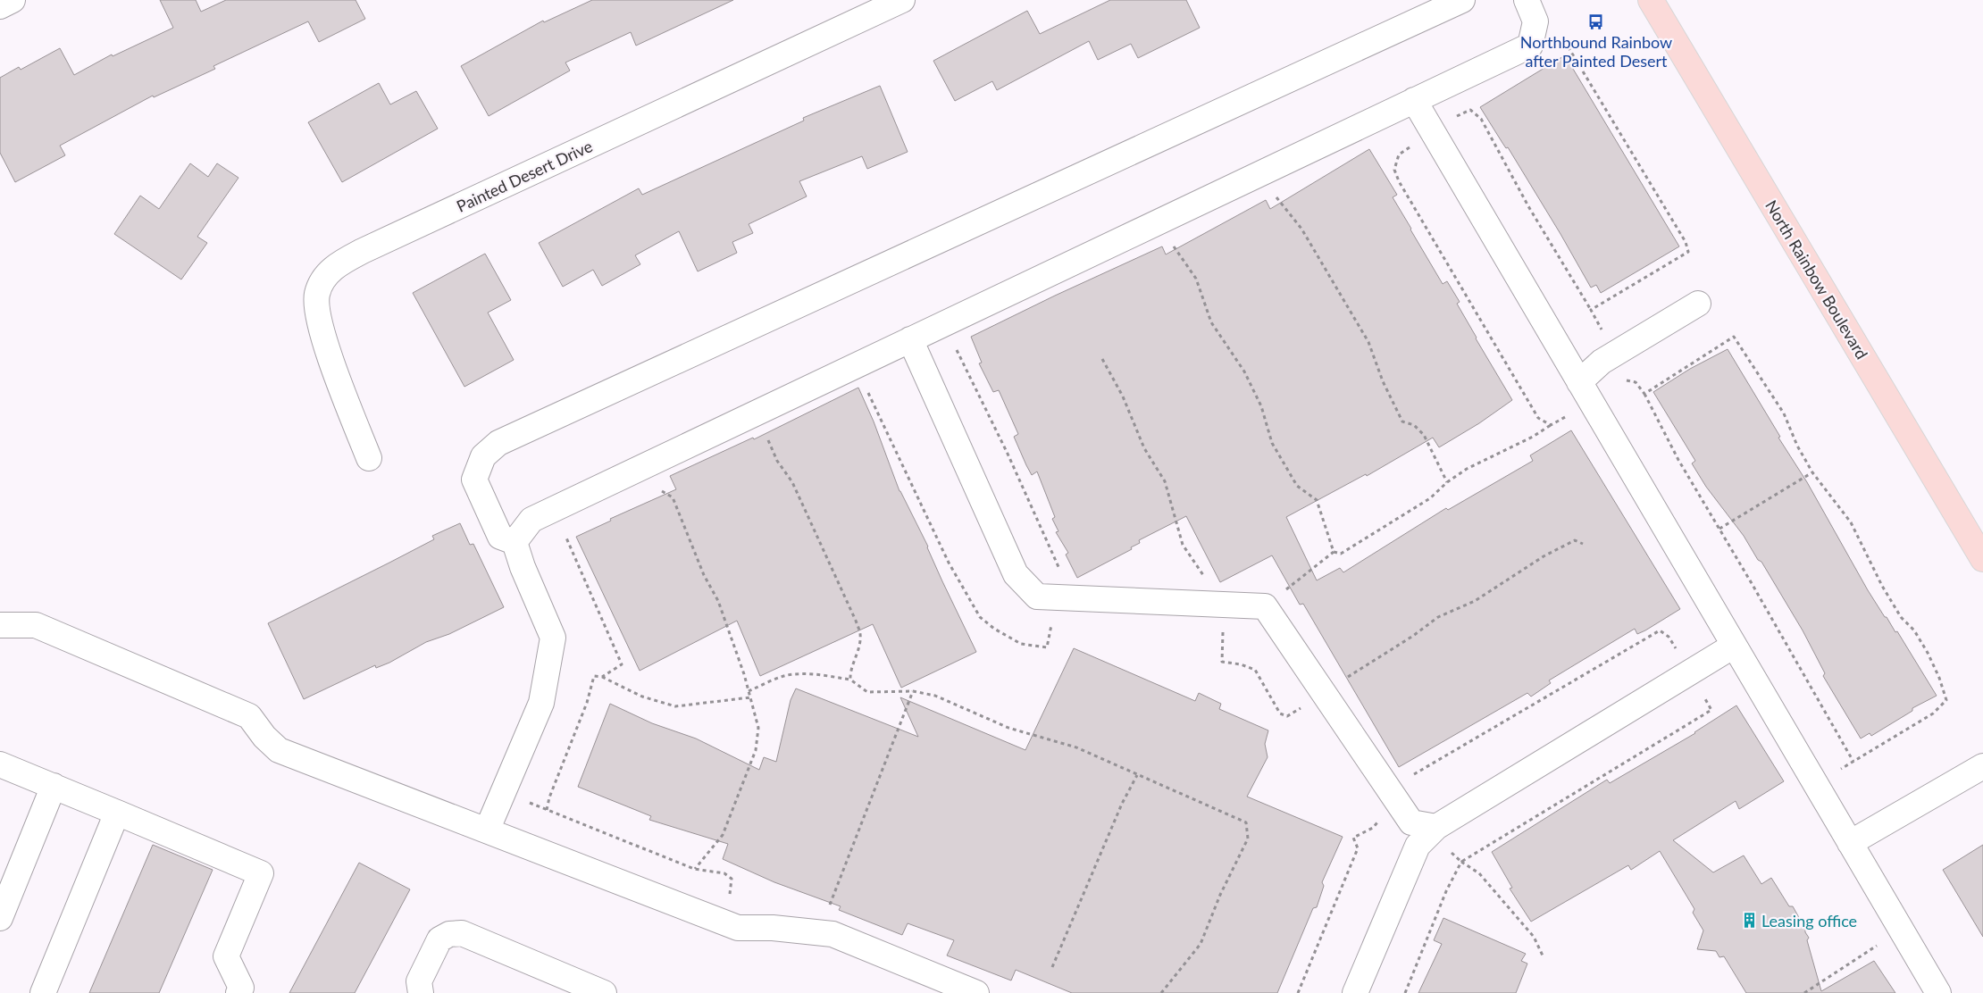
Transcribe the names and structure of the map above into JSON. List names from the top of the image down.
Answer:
{
  "streets": {
    "main road": ["North Rainbow Boulevard"],
    "street": ["Painted Desert Drive"]
  },
  "places": {
    "bus stop": ["Northbound Rainbow after Painted Desert"],
    "building": ["Leasing office"]
  }
}
